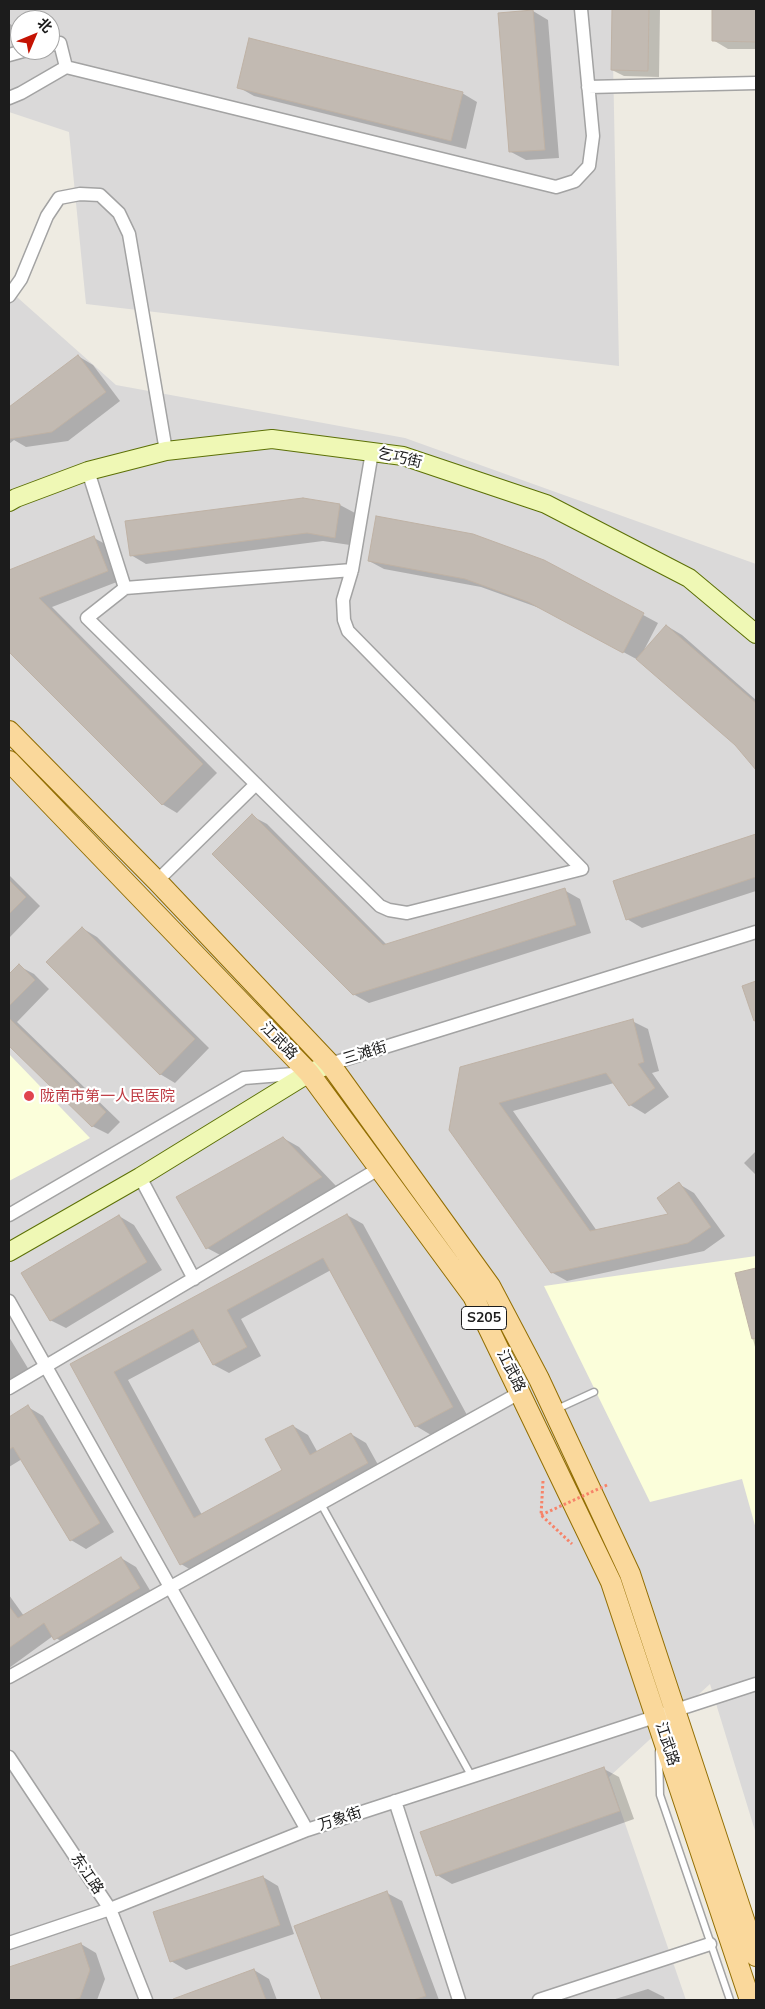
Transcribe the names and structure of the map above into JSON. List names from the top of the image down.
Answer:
{
  "streets": {
    "main road": ["江武路", "S205"],
    "street": [
      "乞巧街",
      "三滩街",
      "万象街",
      "东江路"
    ]
  },
  "crossings": [
    ["江武路", "三滩街"],
    ["江武路", "万象街"],
    ["万象街", "东江路"]
  ],
  "places": ["陇南市第一人民医院"],
  "north": "top right"
}
